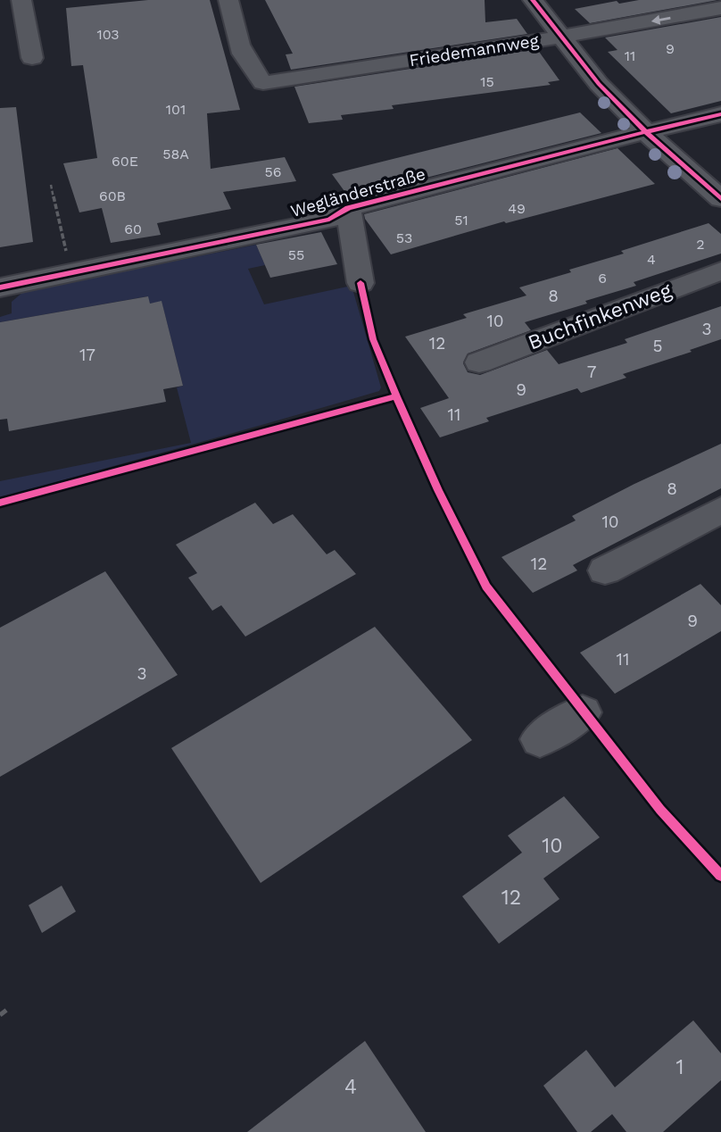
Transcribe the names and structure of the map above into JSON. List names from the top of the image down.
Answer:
{
  "streets": {
    "street": ["Friedemannweg", "Wegländerstraße", "Buchfinkenweg"]
  },
  "house_numbers": [
    "103",
    "9",
    "11",
    "15",
    "101",
    "58A",
    "60E",
    "56",
    "60B",
    "49",
    "51",
    "60",
    "53",
    "2",
    "55",
    "4",
    "6",
    "8",
    "10",
    "3",
    "12",
    "5",
    "17",
    "7",
    "9",
    "11",
    "8",
    "10",
    "12",
    "9",
    "11",
    "3",
    "10",
    "12",
    "1",
    "4"
  ]
}
